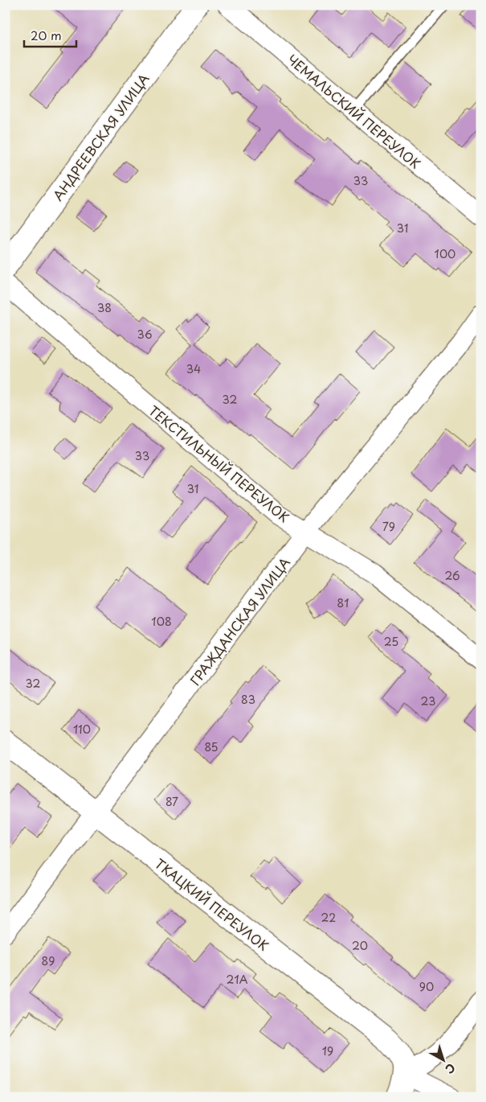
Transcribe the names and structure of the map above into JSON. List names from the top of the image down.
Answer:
{
  "streets": {
    "street": [
      "ЧЕМАЛЬСКИЙ ПЕРЕУЛОК",
      "АНДРЕЕВСКАЯ УЛИЦА",
      "ТЕКСТИЛЬНЫЙ ПЕРЕУЛОК",
      "ГРАЖДАНСКАЯ УЛИЦА",
      "ТКАЦКИЙ ПЕРЕУЛОК"
    ]
  },
  "crossings": [
    ["ТЕКСТИЛЬНЫЙ ПЕРЕУЛОК", "ГРАЖДАНСКАЯ УЛИЦА"],
    ["ГРАЖДАНСКАЯ УЛИЦА", "ТКАЦКИЙ ПЕРЕУЛОК"]
  ],
  "house_numbers": [
    "33",
    "31",
    "100",
    "38",
    "36",
    "34",
    "32",
    "33",
    "31",
    "79",
    "26",
    "81",
    "108",
    "25",
    "32",
    "83",
    "23",
    "110",
    "85",
    "87",
    "22",
    "20",
    "89",
    "21А",
    "90",
    "19"
  ],
  "scale_bar": "20 m",
  "north": "bottom right"
}
